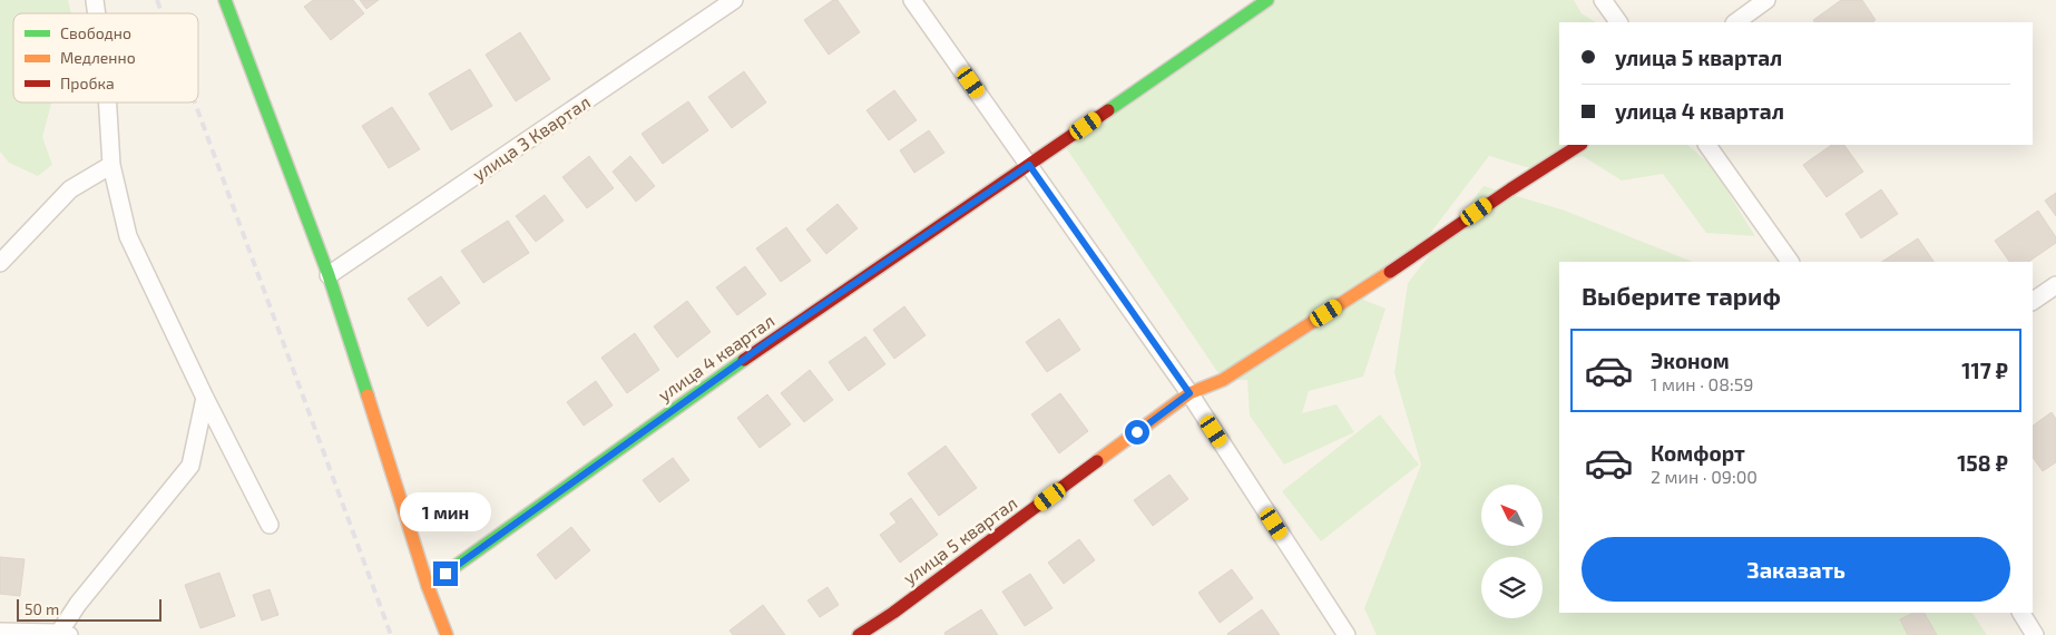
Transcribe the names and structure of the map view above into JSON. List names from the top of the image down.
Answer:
{
  "streets": {
    "street": ["улица 3 Квартал", "улица 4 квартал", "улица 5 квартал"]
  },
  "legend": ["Свободно", "Медленно", "Пробка"],
  "scale_bar": "50 m",
  "north": "top left",
  "page": {
    "banner": ["улица 5 квартал", "улица 4 квартал"],
    "heading": "Выберите тариф",
    "list": [
      {
        "name": "Эконом",
        "note": "1 мин · 08:59",
        "value": "117 ₽"
      },
      {
        "name": "Комфорт",
        "note": "2 мин · 09:00",
        "value": "158 ₽"
      }
    ],
    "bubble": "1 мин",
    "buttons": "Заказать",
    "scale": "50 m"
  }
}
